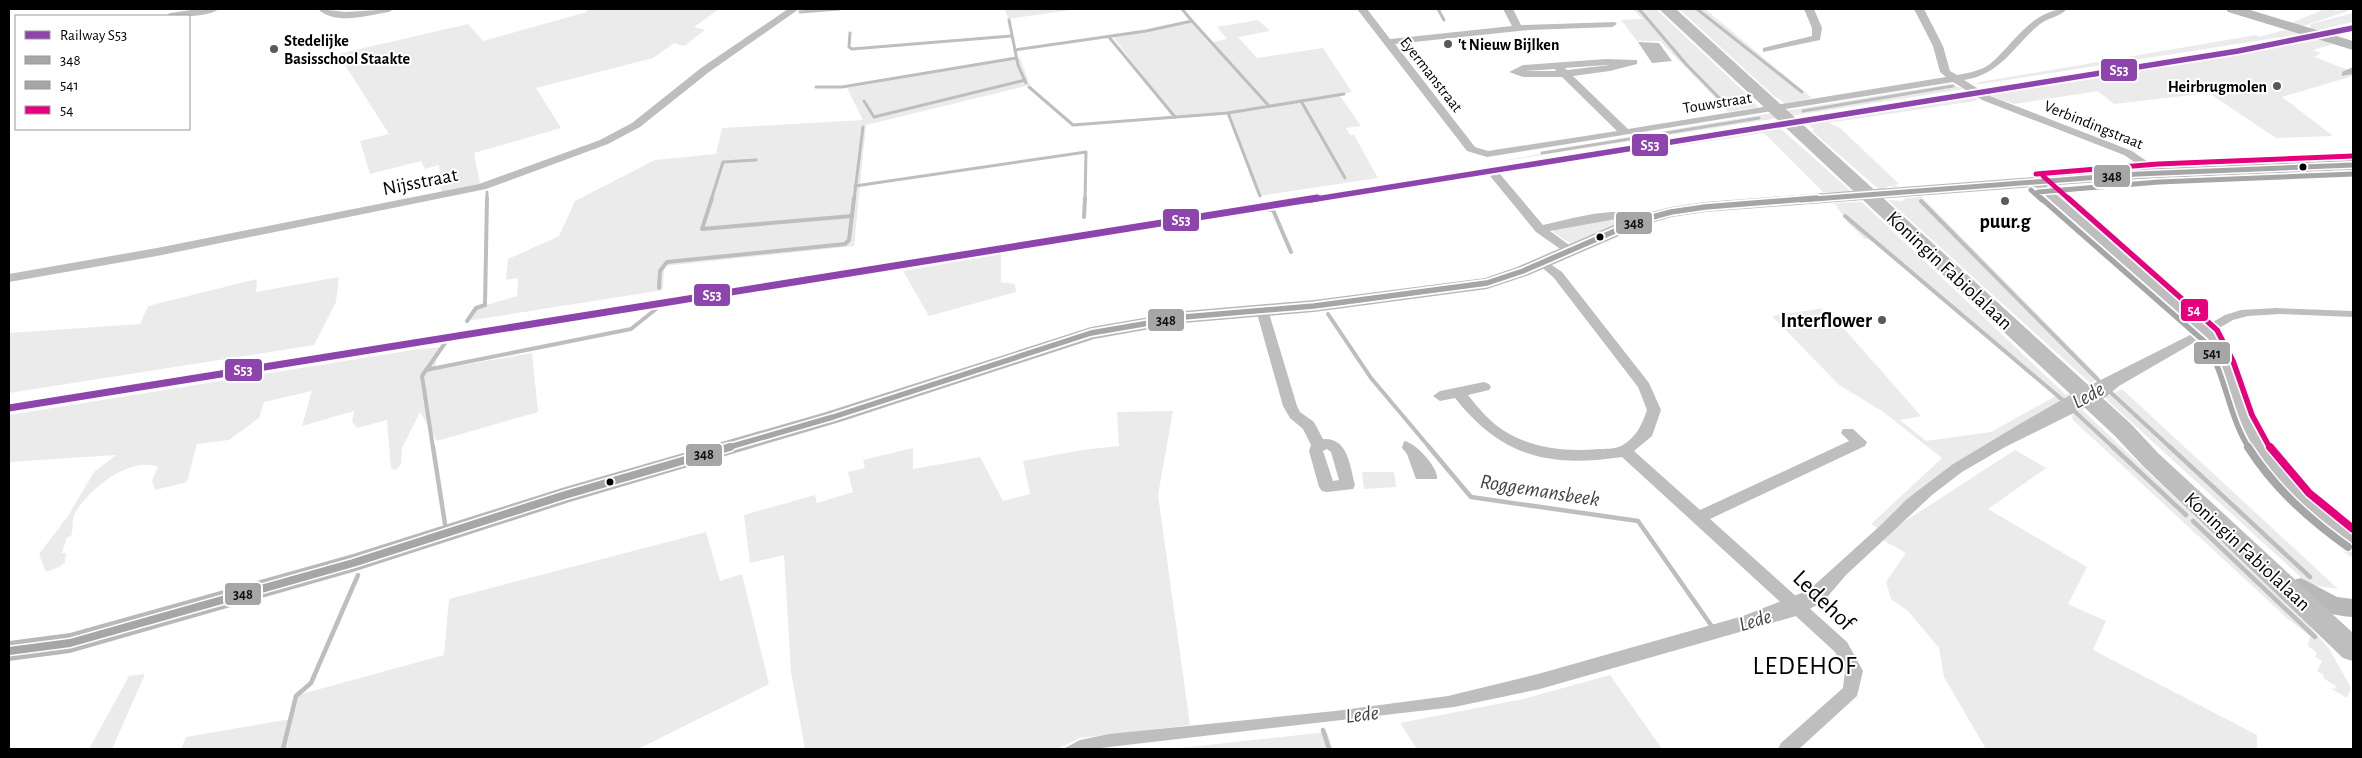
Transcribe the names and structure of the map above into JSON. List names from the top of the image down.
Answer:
{
  "streets": {
    "main road": ["Koningin Fabiolalaan"],
    "street": [
      "Eyermanstraat",
      "Touwstraat",
      "Verbindingstraat",
      "Nijsstraat",
      "Ledehof"
    ]
  },
  "crossings": [
    ["Eyermanstraat", "Touwstraat"],
    ["Touwstraat", "Verbindingstraat"]
  ],
  "districts": ["LEDEHOF"],
  "water": ["Lede", "Roggemansbeek"],
  "places": [
    "'t Nieuw Bijlken",
    "Stedelijke Basisschool Staakte",
    "Heirbrugmolen",
    "puur.g",
    "Interflower"
  ],
  "lines": [
    "rail line S53",
    "transit line 54",
    "transit line 348",
    "transit line 541"
  ],
  "legend": [
    "Railway S53",
    "348",
    "541",
    "54"
  ]
}
